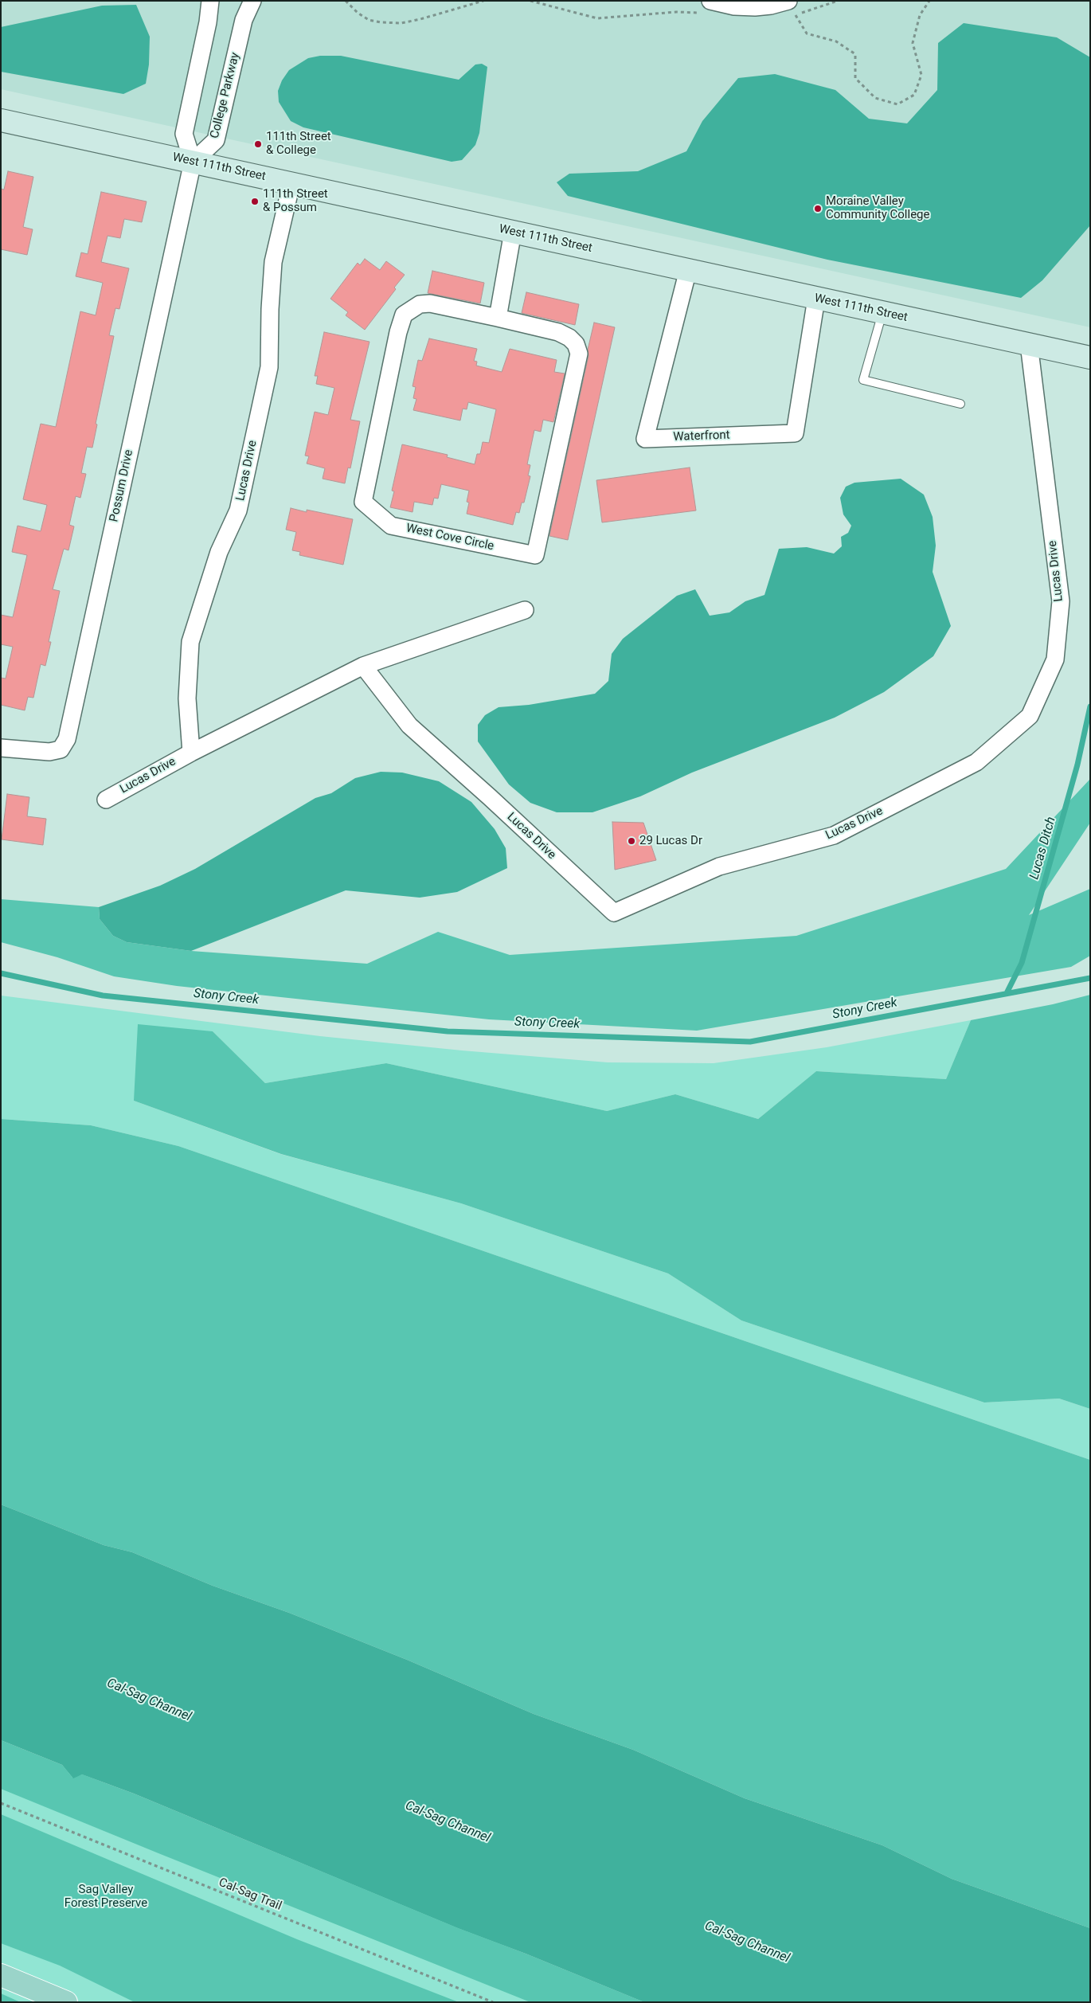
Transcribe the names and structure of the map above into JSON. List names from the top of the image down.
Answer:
{
  "streets": {
    "main road": ["West 111th Street"],
    "street": [
      "College Parkway",
      "Waterfront",
      "Lucas Drive",
      "Possum Drive",
      "West Cove Circle"
    ],
    "path": ["Cal-Sag Trail"]
  },
  "crossings": [
    ["College Parkway", "West 111th Street"],
    ["College Parkway", "Possum Drive"],
    ["West 111th Street", "Waterfront"],
    ["West 111th Street", "Lucas Drive"],
    ["West 111th Street", "Possum Drive"]
  ],
  "water": ["Lucas Ditch", "Stony Creek", "Cal-Sag Channel"],
  "parks": ["Sag Valley Forest Preserve"],
  "places": [
    "111th Street & College",
    "111th Street & Possum",
    "Moraine Valley Community College",
    "29 Lucas Dr"
  ]
}
